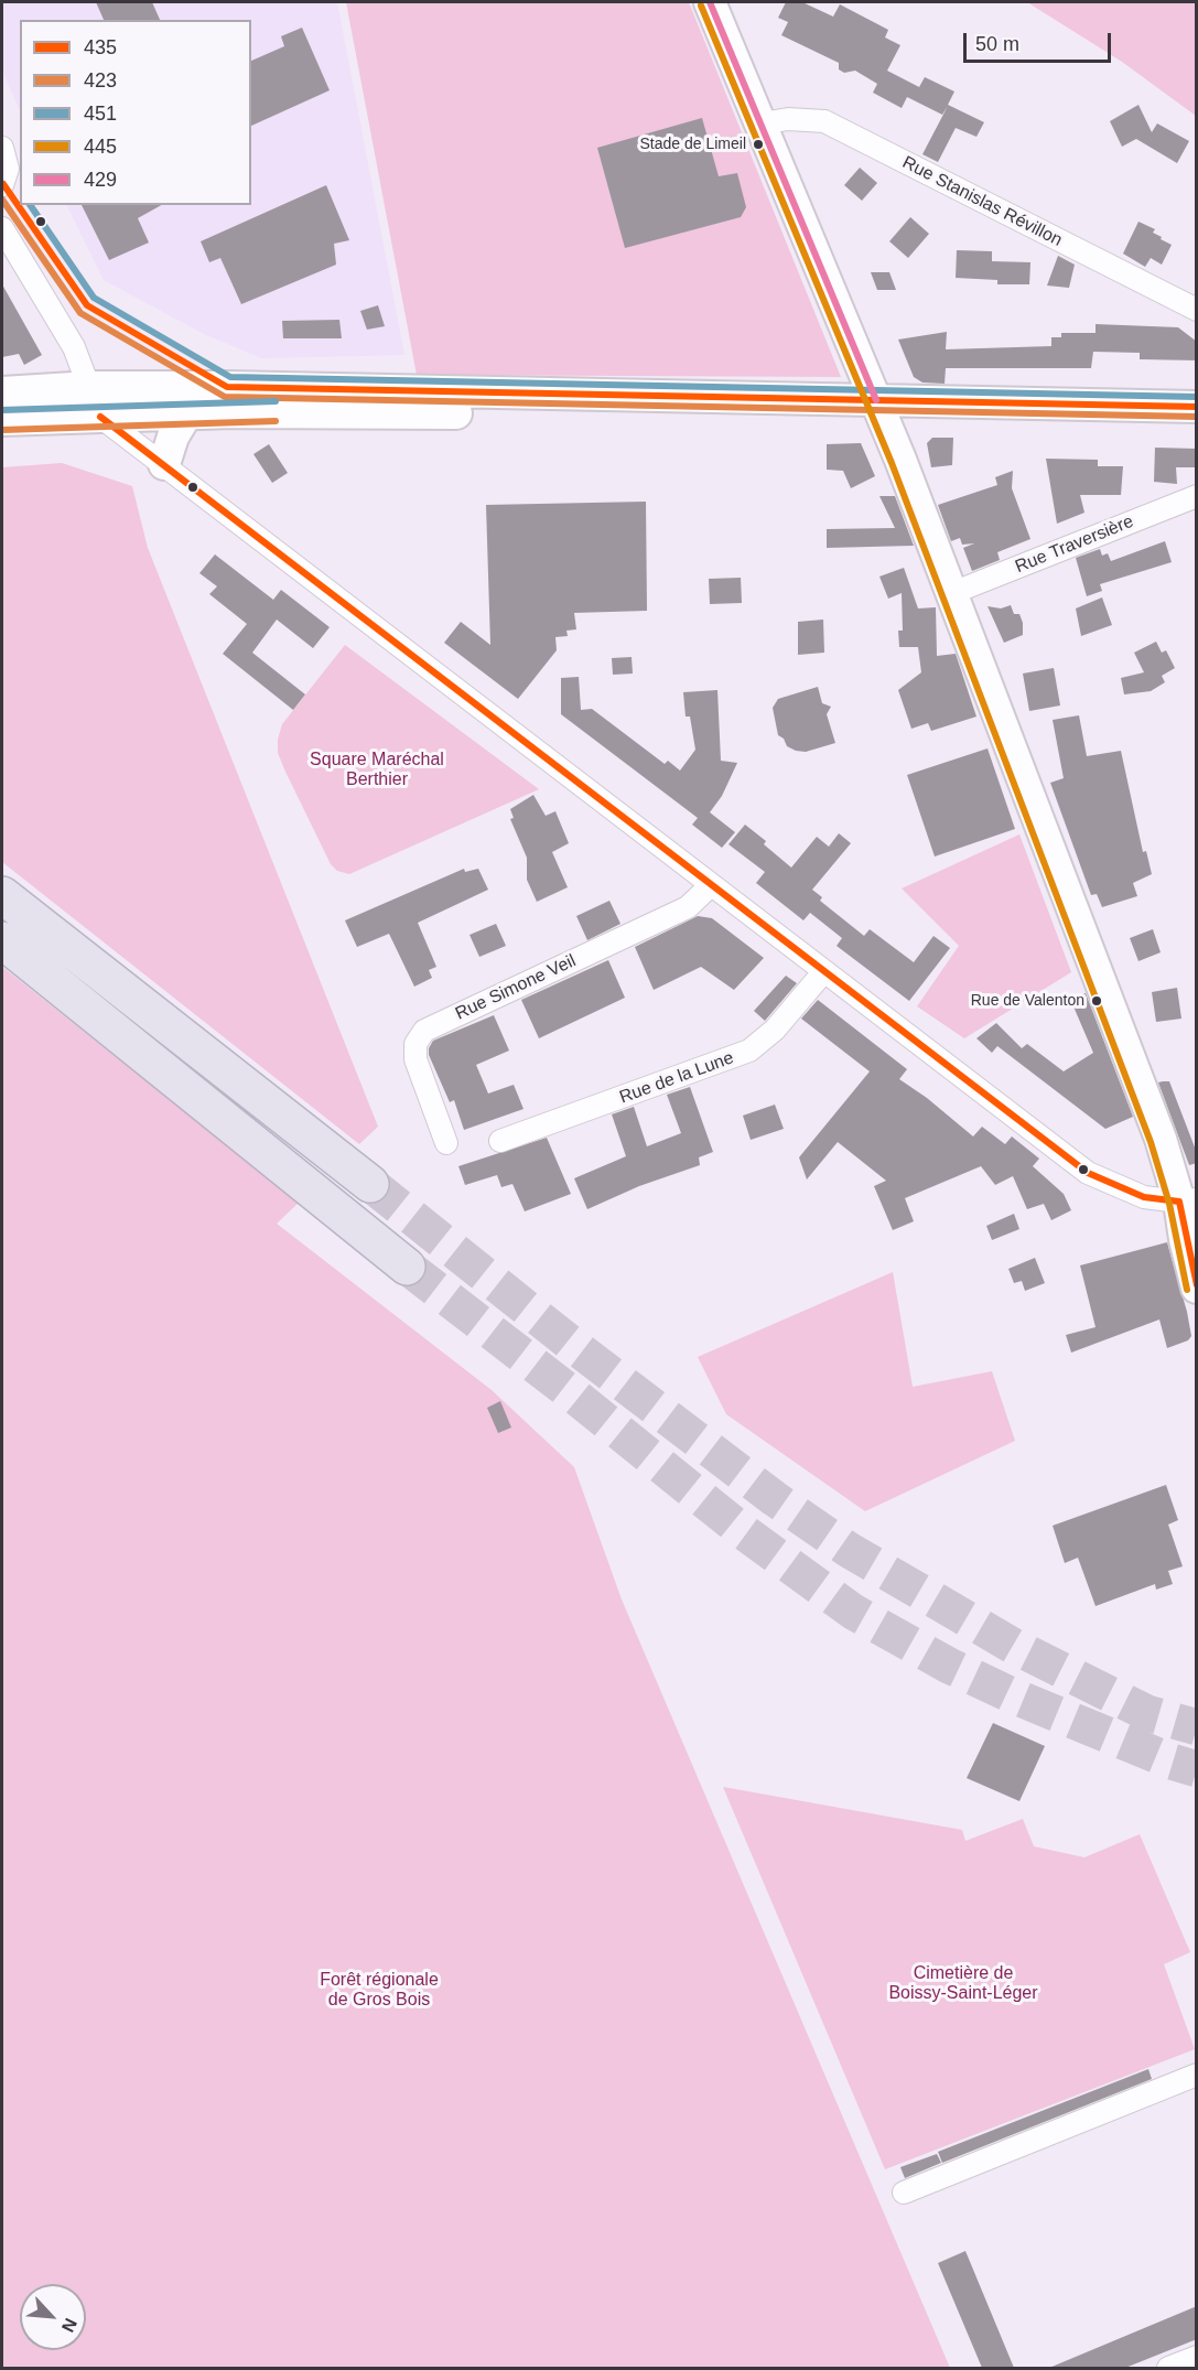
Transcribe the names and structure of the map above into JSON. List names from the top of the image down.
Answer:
{
  "streets": {
    "street": [
      "Rue Stanislas Révillon",
      "Rue Traversière",
      "Rue Simone Veil",
      "Rue de la Lune"
    ]
  },
  "parks": ["Square Maréchal Berthier", "Cimetière de Boissy-Saint-Léger", "Forêt régionale de Gros Bois"],
  "places": ["Stade de Limeil", "Rue de Valenton"],
  "lines": [
    "transit line 429",
    "transit line 445",
    "transit line 435",
    "transit line 423",
    "transit line 451"
  ],
  "legend": [
    "435",
    "423",
    "451",
    "445",
    "429"
  ],
  "scale_bar": "50 m",
  "north": "bottom right"
}
